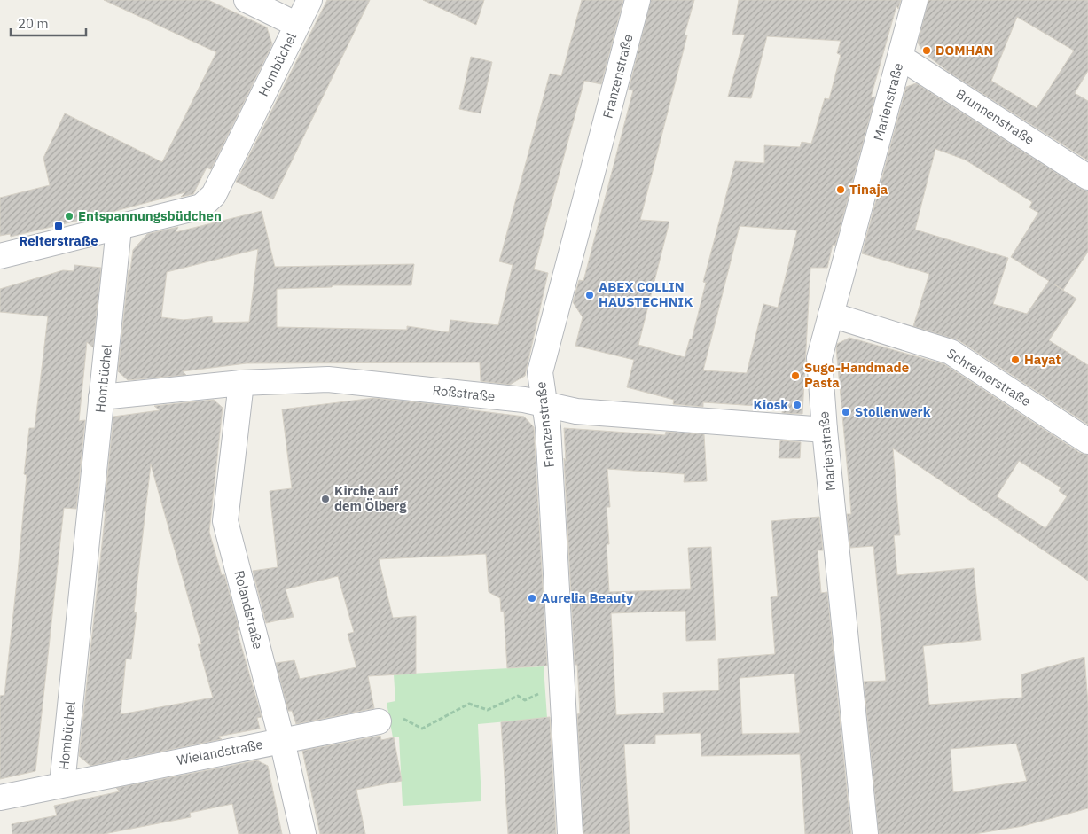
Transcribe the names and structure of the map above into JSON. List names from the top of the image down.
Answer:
{
  "streets": {
    "street": [
      "Hombüchel",
      "Franzenstraße",
      "Marienstraße",
      "Brunnenstraße",
      "Schreinerstraße",
      "Roßstraße",
      "Rolandstraße",
      "Wielandstraße"
    ]
  },
  "crossings": [
    ["Hombüchel", "Roßstraße"],
    ["Hombüchel", "Wielandstraße"],
    ["Franzenstraße", "Roßstraße"],
    ["Marienstraße", "Brunnenstraße"],
    ["Marienstraße", "Schreinerstraße"],
    ["Marienstraße", "Roßstraße"],
    ["Roßstraße", "Rolandstraße"],
    ["Rolandstraße", "Wielandstraße"]
  ],
  "places": {
    "other": [
      "DOMHAN",
      "Tinaja",
      "Entspannungsbüdchen",
      "ABEX COLLIN HAUSTECHNIK",
      "Hayat",
      "Sugo-Handmade Pasta",
      "Kiosk",
      "Stollenwerk",
      "Kirche auf dem Ölberg",
      "Aurelia Beauty"
    ],
    "transit": ["Reiterstraße"]
  },
  "scale_bar": "20 m"
}
